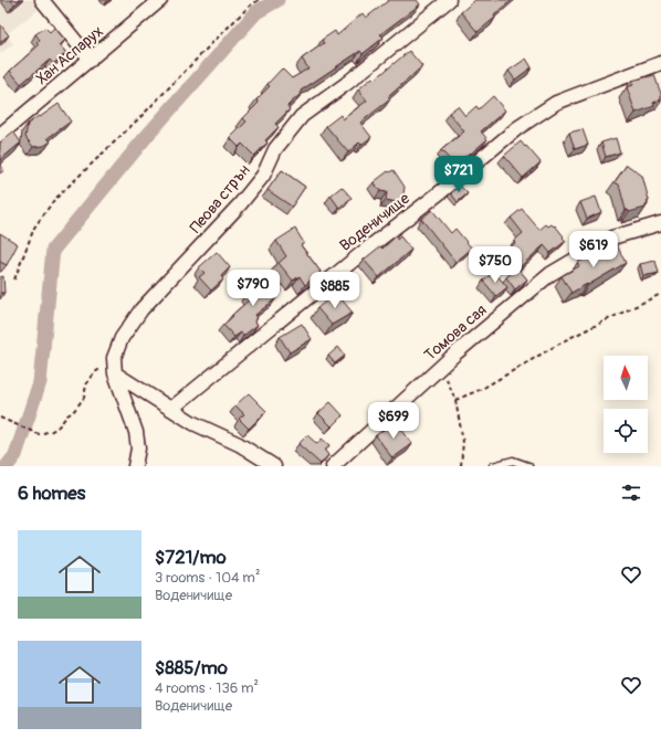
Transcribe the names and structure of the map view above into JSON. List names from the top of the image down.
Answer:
{
  "streets": {
    "street": [
      "Хан Аспарух",
      "Пеова стрън",
      "Воденичище",
      "Томова сая"
    ]
  },
  "north": "top",
  "page": {
    "price": [
      "$721",
      "$619",
      "$750",
      "$790",
      "$885",
      "$699"
    ],
    "heading": "6 homes",
    "list": [
      {
        "name": "$721/mo",
        "note": "3 rooms · 104 m² · Воденичище"
      },
      {
        "name": "$885/mo",
        "note": "4 rooms · 136 m² · Воденичище"
      }
    ]
  }
}
